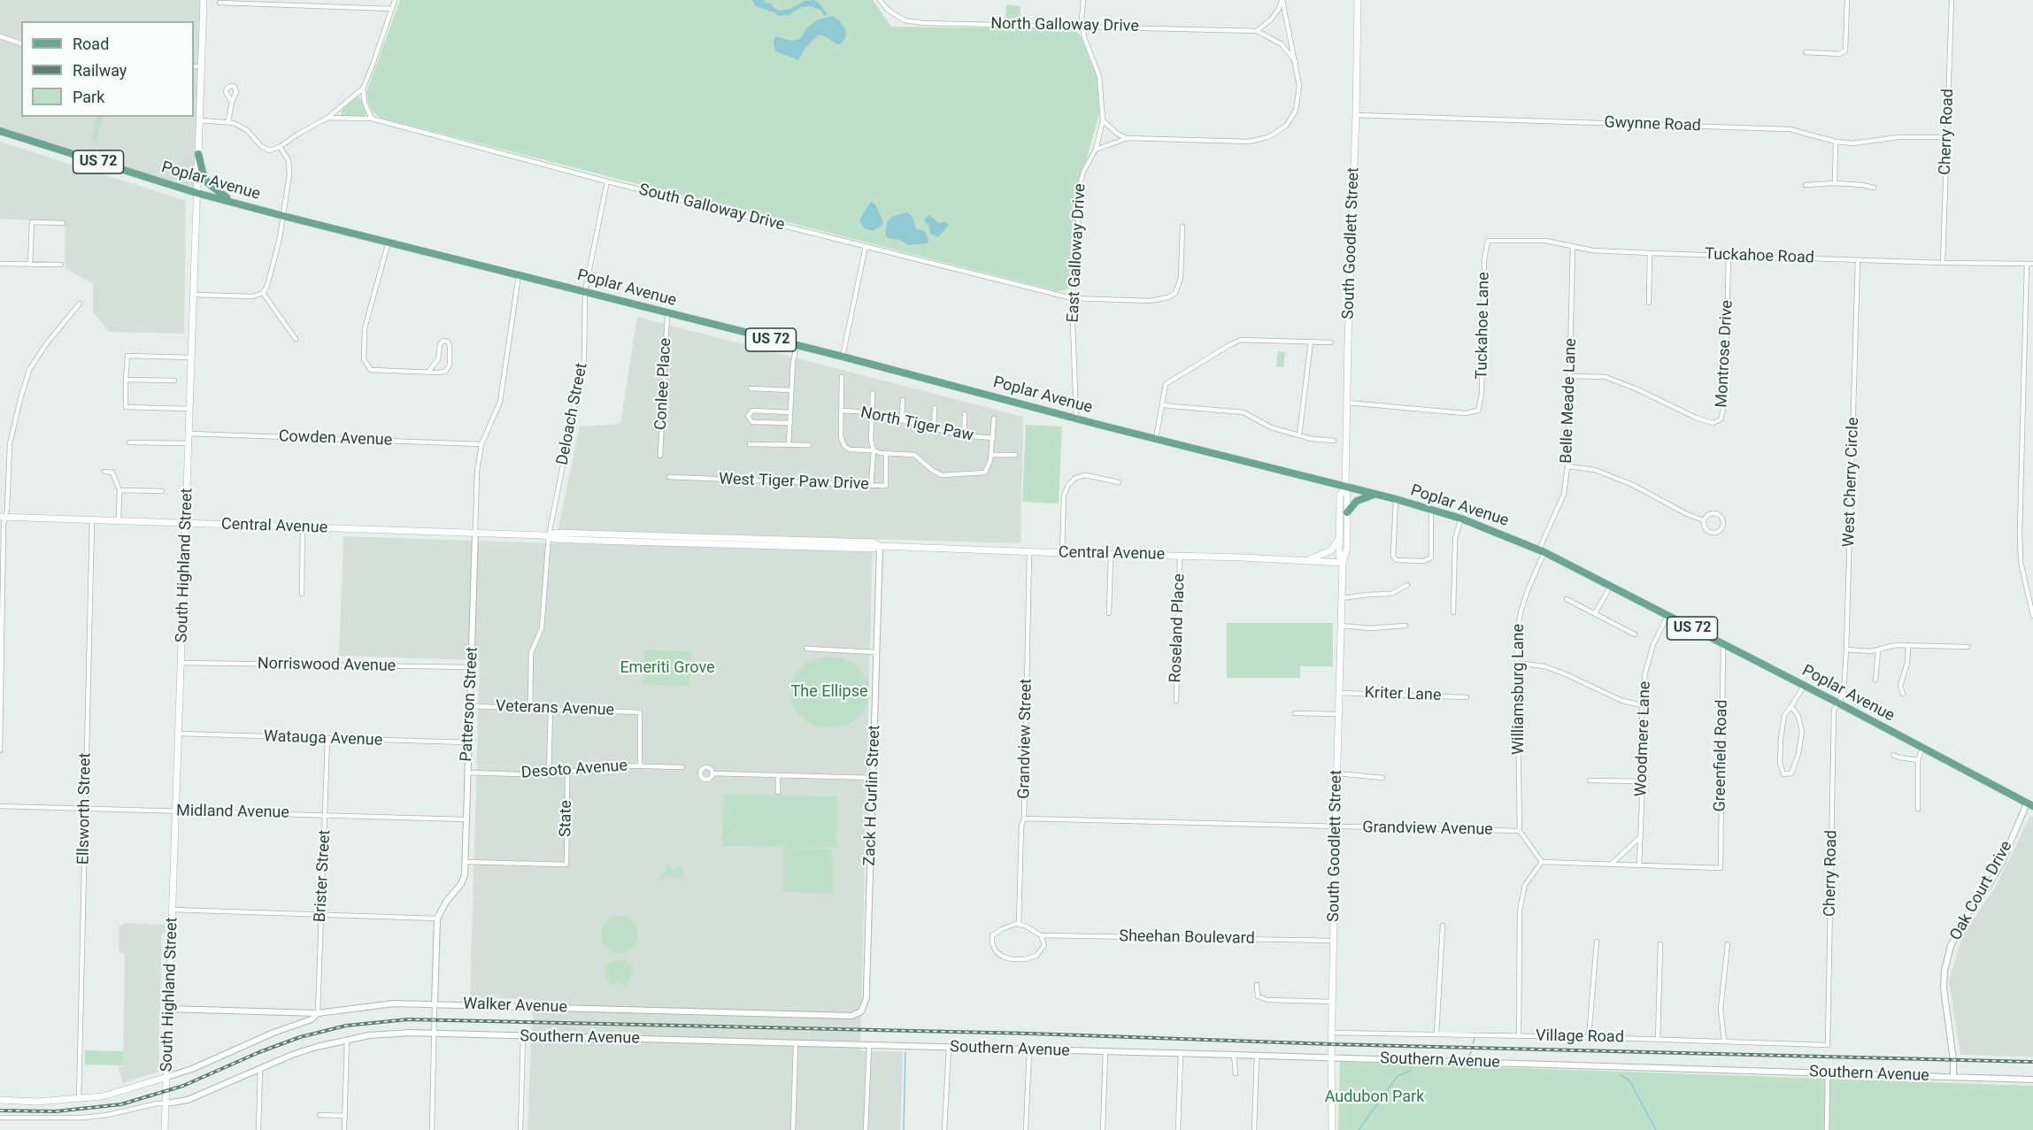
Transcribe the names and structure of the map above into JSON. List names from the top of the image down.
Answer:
{
  "streets": {
    "main road": [
      "US 72",
      "Poplar Avenue",
      "South Goodlett Street",
      "Central Avenue",
      "South Highland Street"
    ],
    "street": [
      "North Galloway Drive",
      "Gwynne Road",
      "Cherry Road",
      "South Galloway Drive",
      "East Galloway Drive",
      "Tuckahoe Road",
      "Tuckahoe Lane",
      "Montrose Drive",
      "Conlee Place",
      "Belle Meade Lane",
      "Deloach Street",
      "North Tiger Paw",
      "Cowden Avenue",
      "West Tiger Paw Drive",
      "West Cherry Circle",
      "Roseland Place",
      "Norriswood Avenue",
      "Williamsburg Lane",
      "Kriter Lane",
      "Patterson Street",
      "Veterans Avenue",
      "Watauga Avenue",
      "Grandview Street",
      "Woodmere Lane",
      "Greenfield Road",
      "Desoto Avenue",
      "Zack H Curlin Street",
      "Ellsworth Street",
      "Midland Avenue",
      "State",
      "Grandview Avenue",
      "Brister Street",
      "Oak Court Drive",
      "Sheehan Boulevard",
      "Walker Avenue",
      "Village Road",
      "Southern Avenue"
    ]
  },
  "crossings": [
    ["North Galloway Drive", "East Galloway Drive"],
    ["Gwynne Road", "Cherry Road"],
    ["Gwynne Road", "South Goodlett Street"],
    ["Cherry Road", "Poplar Avenue"],
    ["Cherry Road", "Tuckahoe Road"],
    ["Cherry Road", "West Cherry Circle"],
    ["Cherry Road", "Village Road"],
    ["Poplar Avenue", "South Goodlett Street"],
    ["Poplar Avenue", "East Galloway Drive"],
    ["Poplar Avenue", "Conlee Place"],
    ["Poplar Avenue", "Belle Meade Lane"],
    ["Poplar Avenue", "Deloach Street"],
    ["Poplar Avenue", "West Cherry Circle"],
    ["Poplar Avenue", "South Highland Street"],
    ["Poplar Avenue", "Williamsburg Lane"],
    ["Poplar Avenue", "Patterson Street"],
    ["Poplar Avenue", "Woodmere Lane"],
    ["Poplar Avenue", "Greenfield Road"],
    ["Poplar Avenue", "Oak Court Drive"],
    ["South Galloway Drive", "East Galloway Drive"],
    ["South Galloway Drive", "Deloach Street"],
    ["South Goodlett Street", "Tuckahoe Lane"],
    ["South Goodlett Street", "Central Avenue"],
    ["South Goodlett Street", "Kriter Lane"],
    ["South Goodlett Street", "Grandview Avenue"],
    ["South Goodlett Street", "Sheehan Boulevard"],
    ["South Goodlett Street", "Village Road"],
    ["South Goodlett Street", "Southern Avenue"],
    ["Tuckahoe Road", "Tuckahoe Lane"],
    ["Tuckahoe Road", "Montrose Drive"],
    ["Tuckahoe Road", "Belle Meade Lane"],
    ["Tuckahoe Road", "West Cherry Circle"],
    ["Montrose Drive", "Belle Meade Lane"],
    ["Belle Meade Lane", "Williamsburg Lane"],
    ["Deloach Street", "Central Avenue"],
    ["Deloach Street", "Veterans Avenue"],
    ["Cowden Avenue", "South Highland Street"],
    ["Cowden Avenue", "Patterson Street"],
    ["Central Avenue", "South Highland Street"],
    ["Central Avenue", "Roseland Place"],
    ["Central Avenue", "Patterson Street"],
    ["Central Avenue", "Grandview Street"],
    ["Central Avenue", "Zack H Curlin Street"],
    ["Central Avenue", "Ellsworth Street"],
    ["South Highland Street", "Norriswood Avenue"],
    ["South Highland Street", "Watauga Avenue"],
    ["South Highland Street", "Midland Avenue"],
    ["South Highland Street", "Walker Avenue"],
    ["South Highland Street", "Southern Avenue"],
    ["Norriswood Avenue", "Patterson Street"],
    ["Williamsburg Lane", "Grandview Avenue"],
    ["Patterson Street", "Veterans Avenue"],
    ["Patterson Street", "Watauga Avenue"],
    ["Patterson Street", "Desoto Avenue"],
    ["Patterson Street", "Midland Avenue"],
    ["Patterson Street", "State"],
    ["Patterson Street", "Walker Avenue"],
    ["Patterson Street", "Southern Avenue"],
    ["Veterans Avenue", "Desoto Avenue"],
    ["Watauga Avenue", "Brister Street"],
    ["Grandview Street", "Grandview Avenue"],
    ["Grandview Street", "Sheehan Boulevard"],
    ["Woodmere Lane", "Greenfield Road"],
    ["Desoto Avenue", "State"],
    ["Zack H Curlin Street", "Walker Avenue"],
    ["Ellsworth Street", "Midland Avenue"],
    ["Midland Avenue", "Brister Street"],
    ["Brister Street", "Walker Avenue"],
    ["Oak Court Drive", "Southern Avenue"]
  ],
  "parks": ["Emeriti Grove", "The Ellipse", "Audubon Park"],
  "legend": ["Road", "Railway", "Park"]
}
